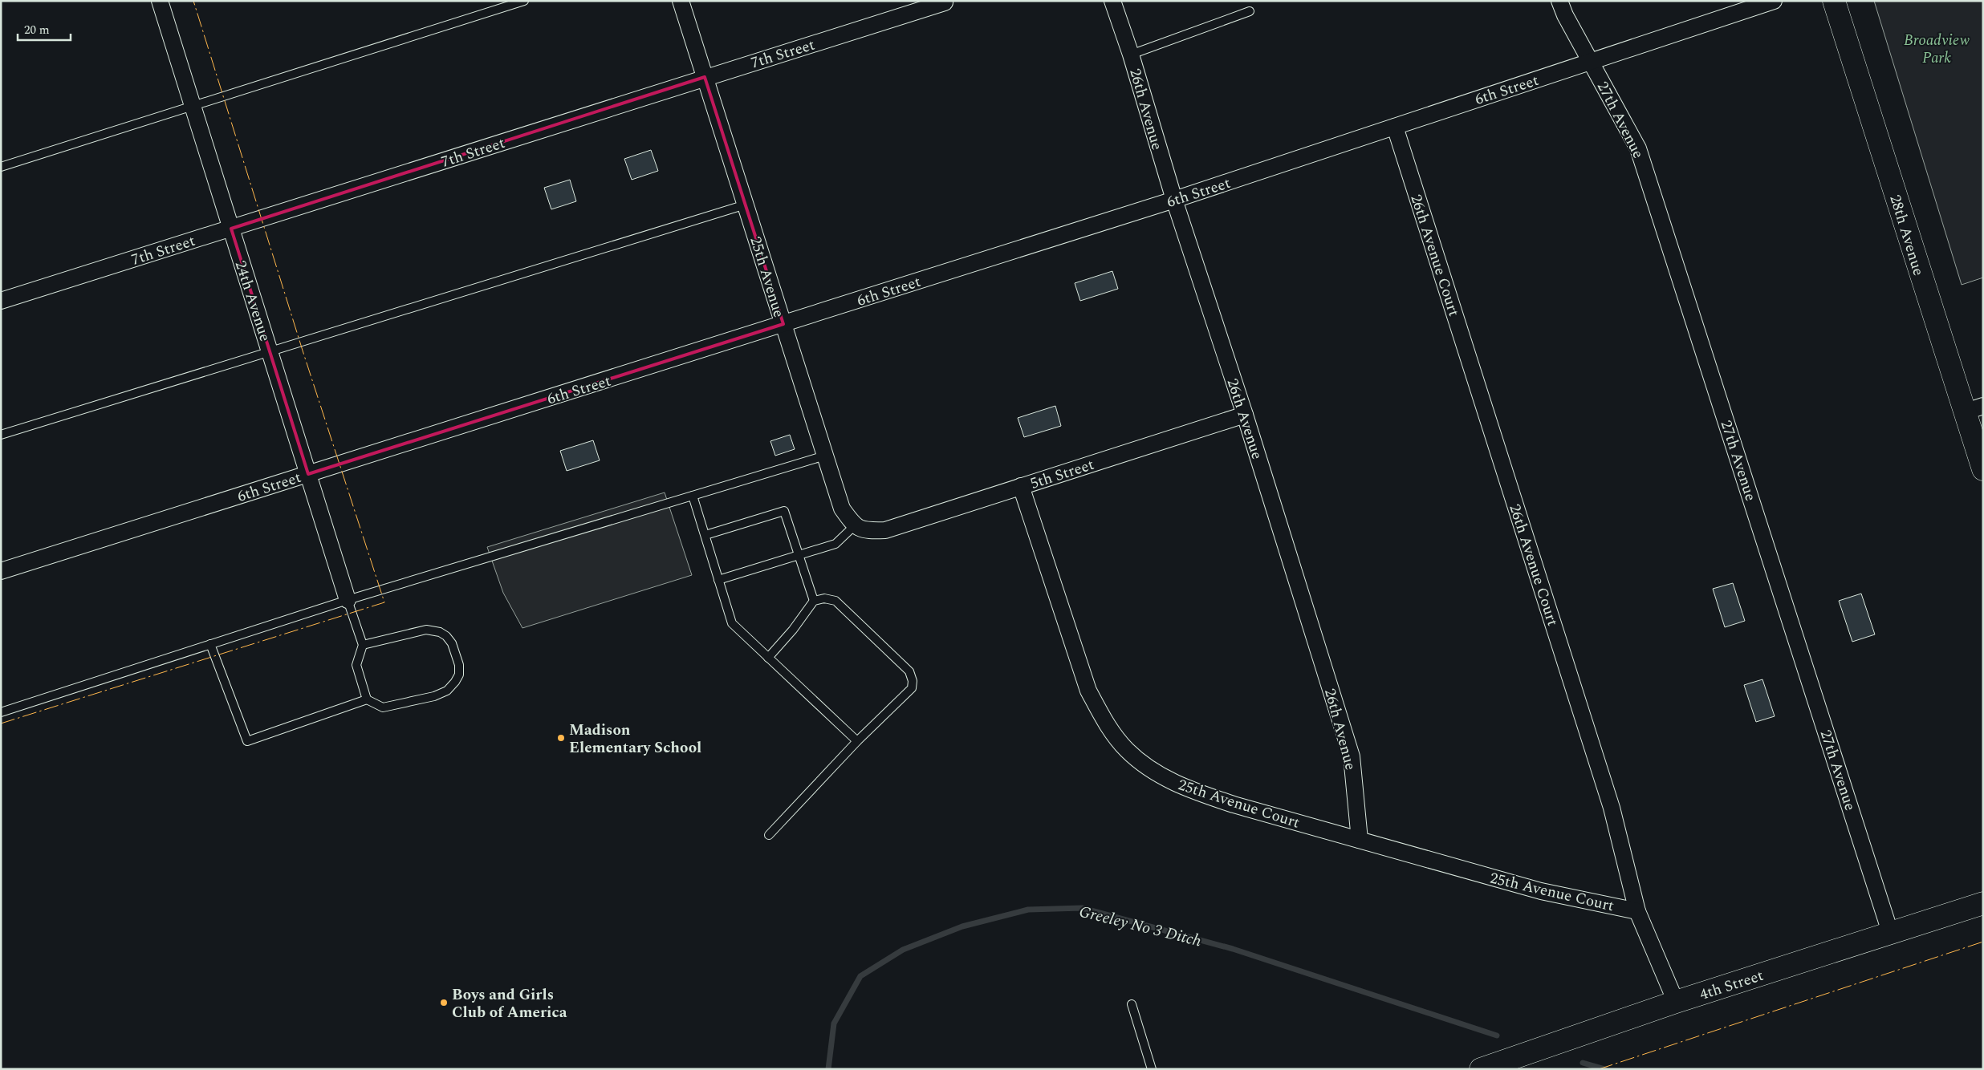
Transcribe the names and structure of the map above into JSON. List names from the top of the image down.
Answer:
{
  "streets": {
    "main road": ["28th Avenue", "4th Street"],
    "street": [
      "7th Street",
      "6th Street",
      "26th Avenue",
      "27th Avenue",
      "26th Avenue Court",
      "25th Avenue",
      "24th Avenue",
      "5th Street",
      "25th Avenue Court"
    ]
  },
  "crossings": [
    ["7th Street", "25th Avenue"],
    ["7th Street", "24th Avenue"],
    ["6th Street", "26th Avenue"],
    ["6th Street", "27th Avenue"],
    ["6th Street", "26th Avenue Court"],
    ["6th Street", "25th Avenue"],
    ["6th Street", "24th Avenue"],
    ["26th Avenue", "5th Street"],
    ["26th Avenue", "25th Avenue Court"],
    ["27th Avenue", "4th Street"],
    ["26th Avenue Court", "25th Avenue Court"],
    ["26th Avenue Court", "4th Street"],
    ["25th Avenue", "5th Street"],
    ["5th Street", "25th Avenue Court"]
  ],
  "water": ["Greeley No 3 Ditch"],
  "parks": ["Broadview Park"],
  "places": ["Madison Elementary School", "Boys and Girls Club of America"],
  "scale_bar": "20 m"
}
